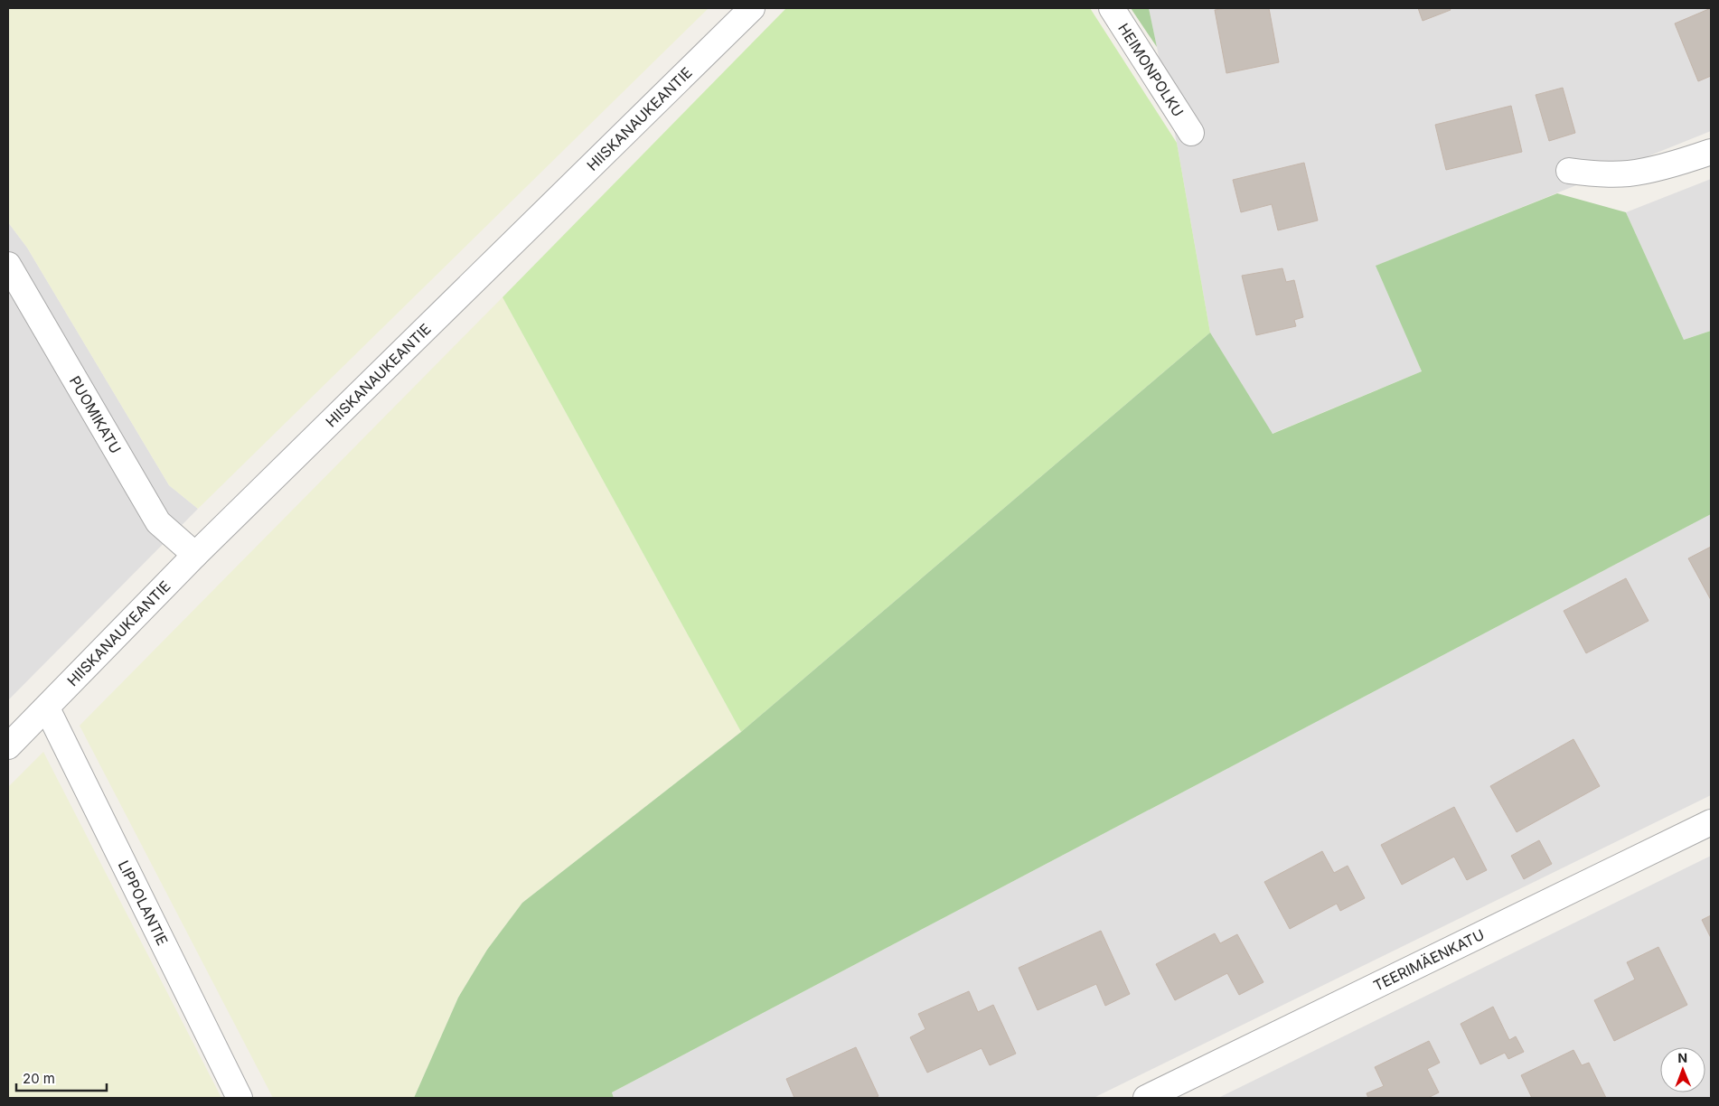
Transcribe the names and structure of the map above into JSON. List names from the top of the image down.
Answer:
{
  "streets": {
    "street": [
      "HEIMONPOLKU",
      "HIISKANAUKEANTIE",
      "PUOMIKATU",
      "LIPPOLANTIE",
      "TEERIMÄENKATU"
    ]
  },
  "crossings": [
    ["HIISKANAUKEANTIE", "PUOMIKATU"],
    ["HIISKANAUKEANTIE", "LIPPOLANTIE"]
  ],
  "scale_bar": "20 m",
  "north": "top"
}
